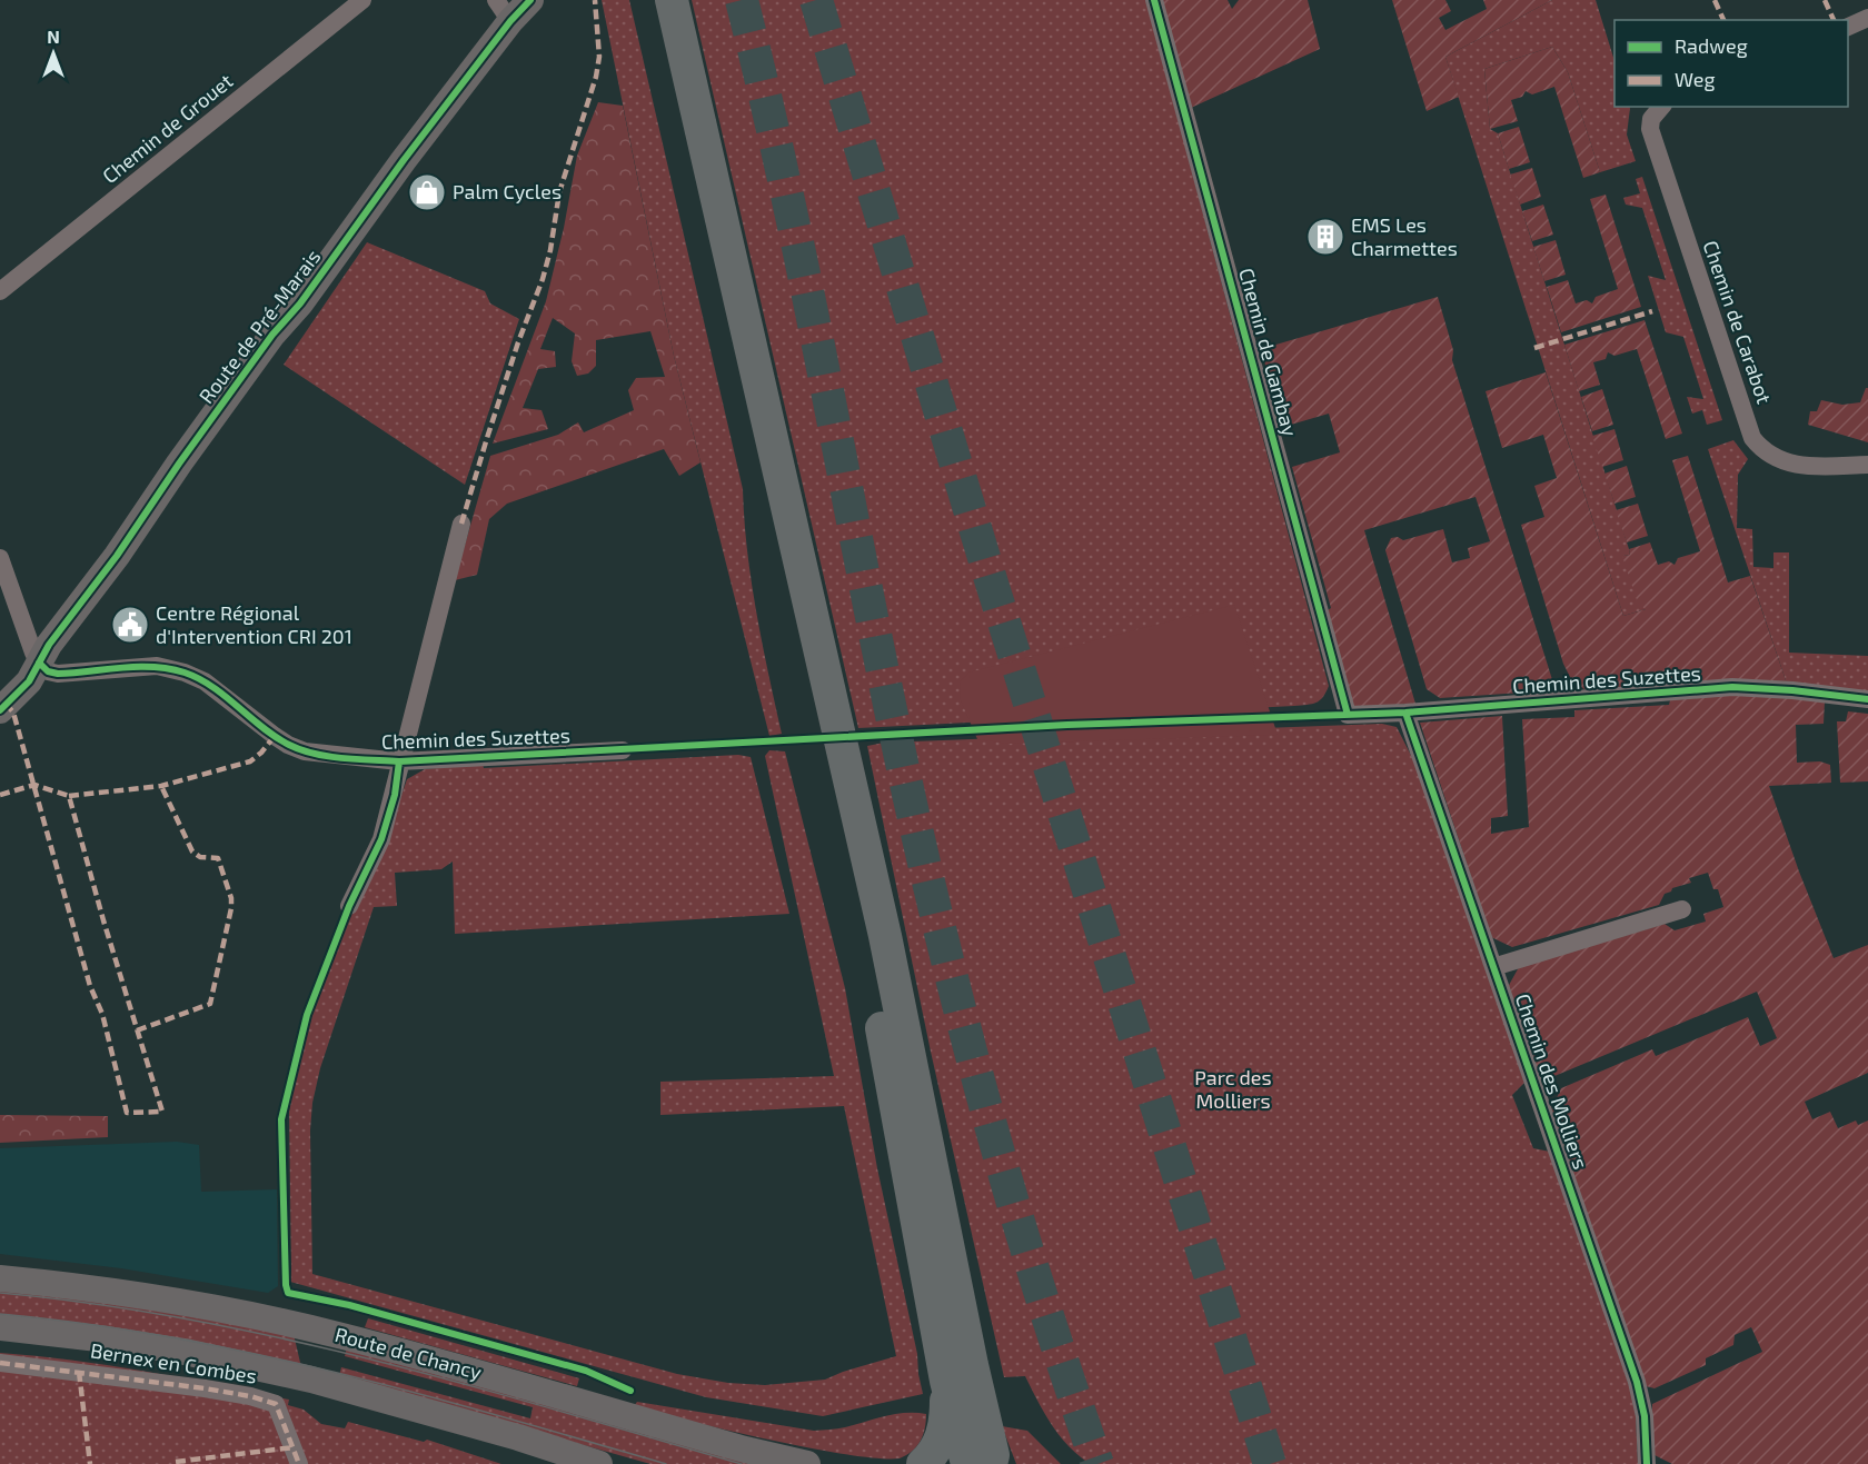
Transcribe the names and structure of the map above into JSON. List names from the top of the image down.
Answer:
{
  "streets": {
    "main road": ["Route de Pré-Marais", "Route de Chancy"],
    "street": [
      "Chemin de Grouet",
      "Chemin de Carabot",
      "Chemin de Gambay",
      "Chemin des Suzettes",
      "Chemin des Molliers",
      "Bernex en Combes"
    ]
  },
  "crossings": [
    ["Route de Pré-Marais", "Chemin des Suzettes"],
    ["Chemin de Gambay", "Chemin des Suzettes"],
    ["Chemin des Suzettes", "Chemin des Molliers"]
  ],
  "parks": ["Parc des Molliers"],
  "places": {
    "shop": ["Palm Cycles"],
    "building": ["EMS Les Charmettes"],
    "public building": ["Centre Régional d'Intervention CRI 201"]
  },
  "legend": ["Radweg", "Weg"],
  "north": "top"
}
